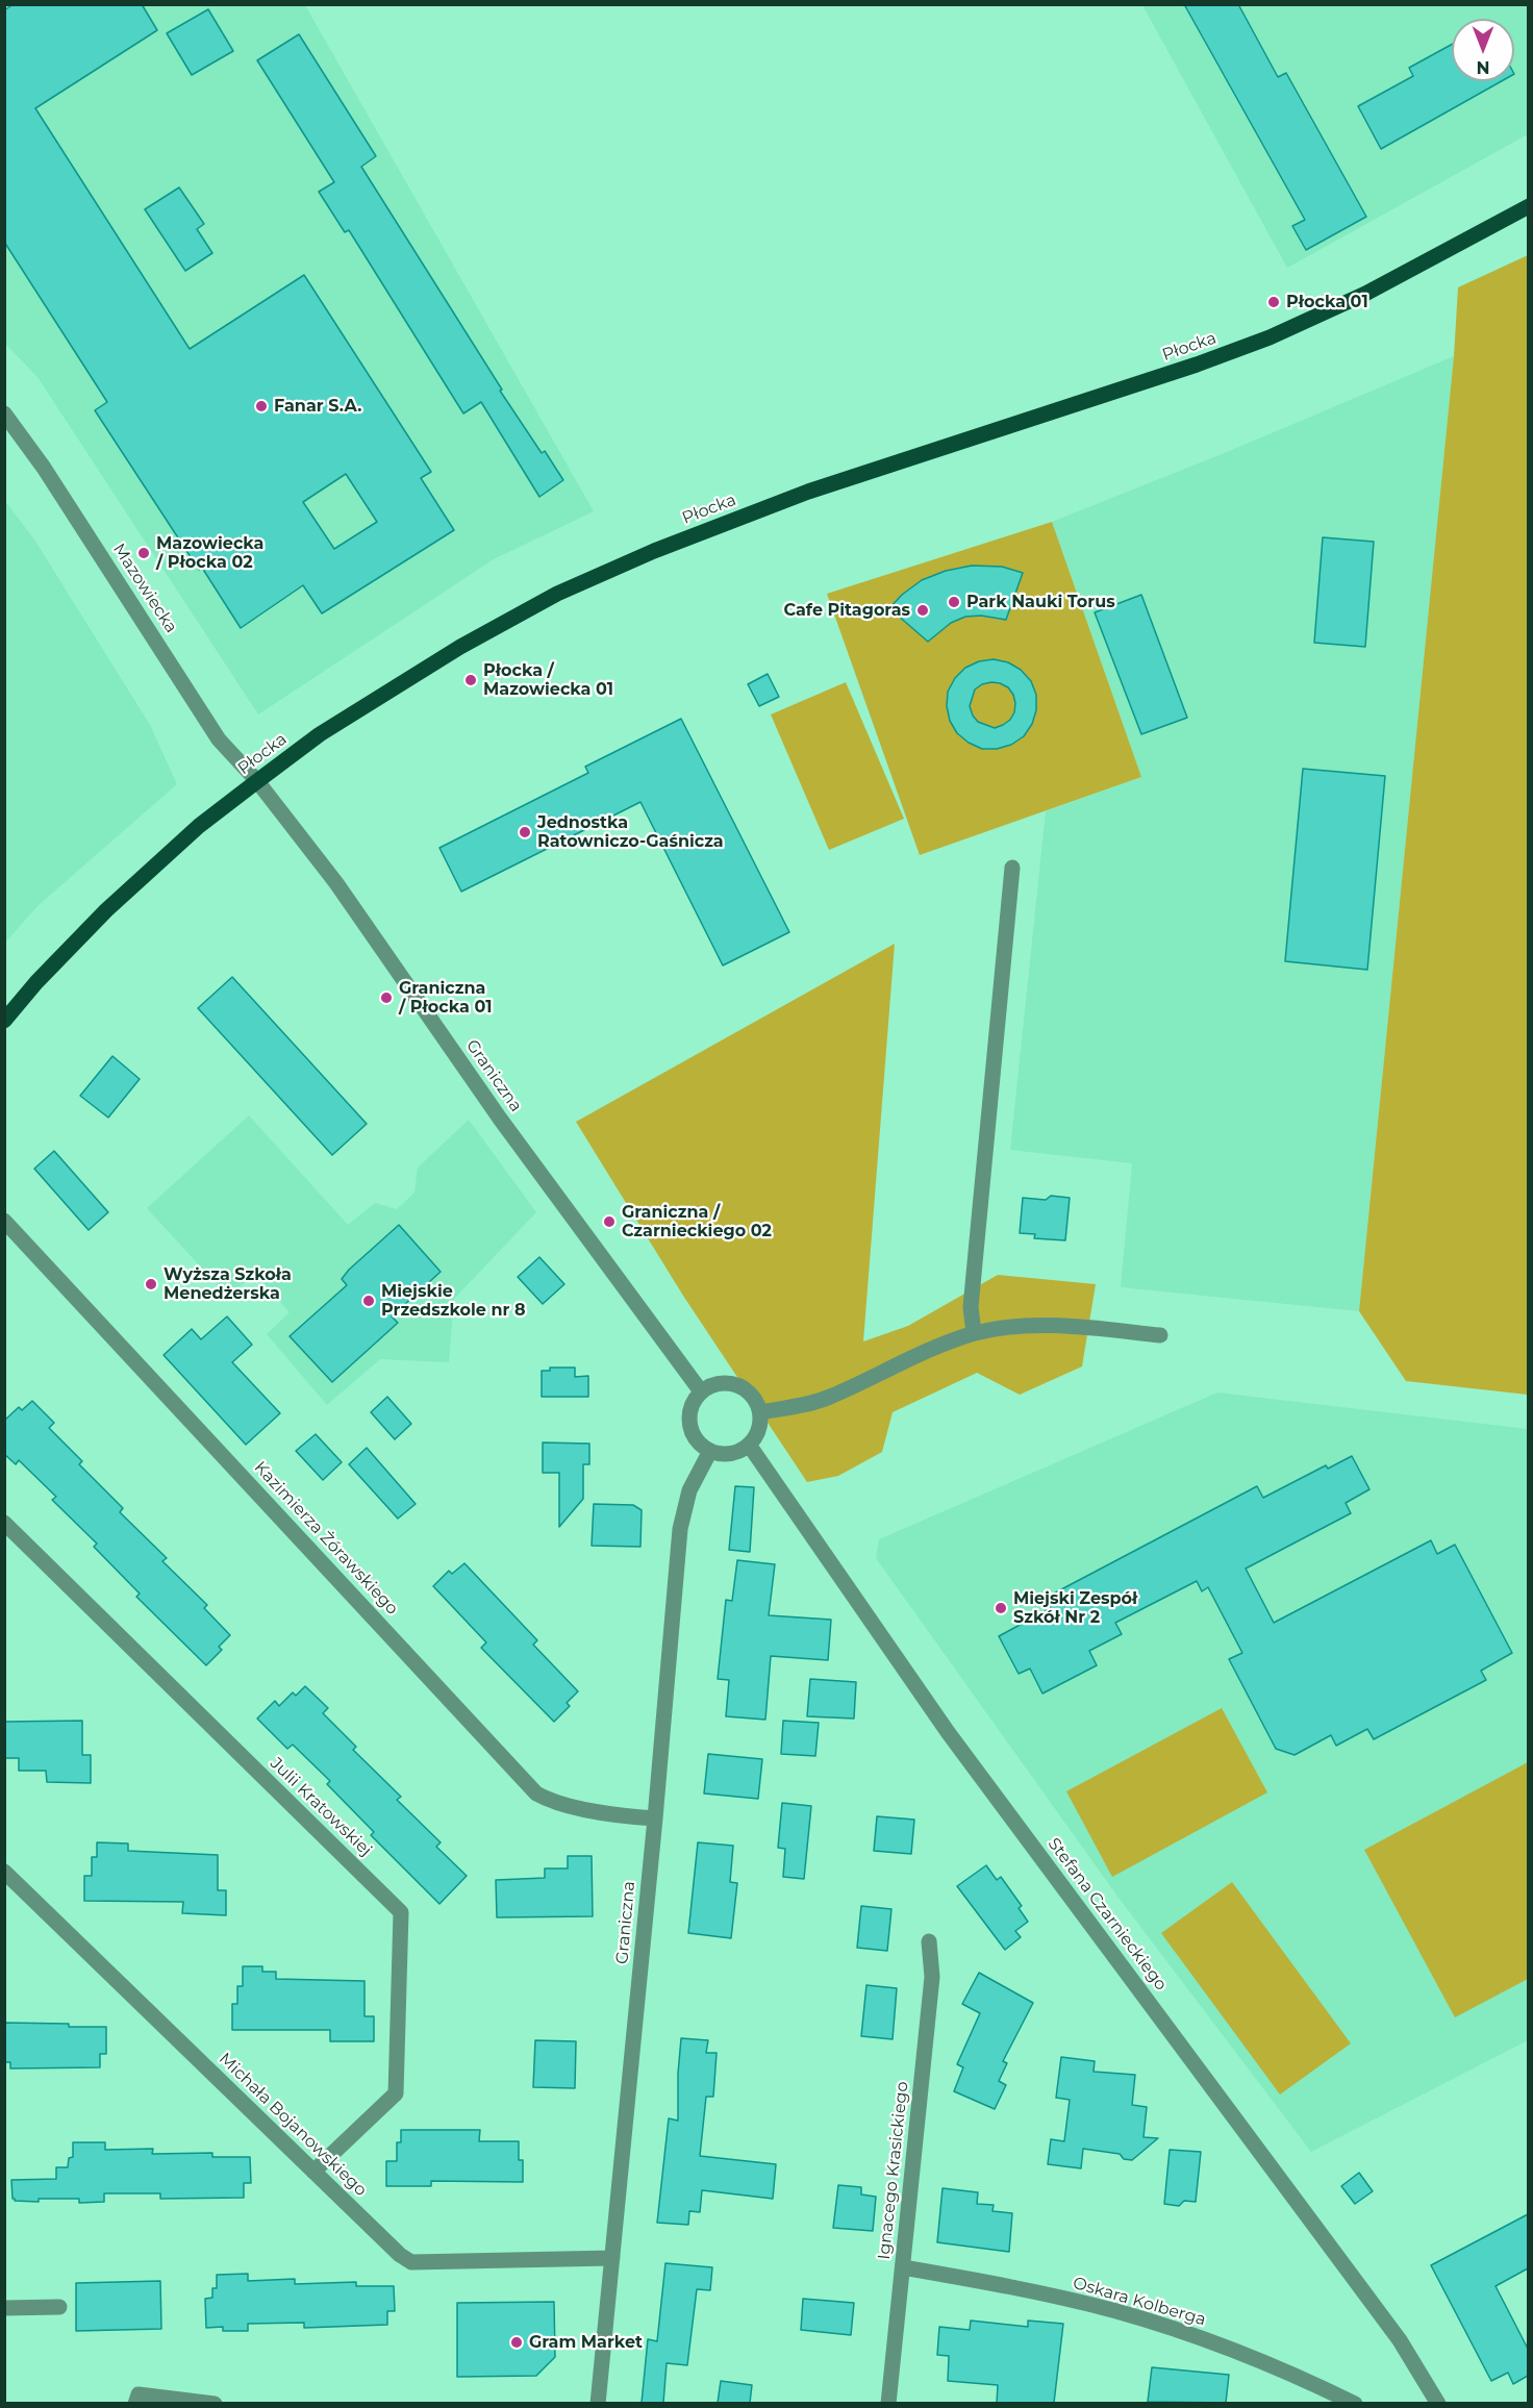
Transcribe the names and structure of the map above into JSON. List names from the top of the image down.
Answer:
{
  "streets": {
    "main road": ["Płocka"],
    "street": [
      "Mazowiecka",
      "Graniczna",
      "Kazimierza Żórawskiego",
      "Julii Kratowskiej",
      "Stefana Czarnieckiego",
      "Michała Bojanowskiego",
      "Ignacego Krasickiego",
      "Oskara Kolberga"
    ]
  },
  "crossings": [
    ["Płocka", "Mazowiecka"],
    ["Płocka", "Graniczna"],
    ["Mazowiecka", "Graniczna"],
    ["Graniczna", "Kazimierza Żórawskiego"],
    ["Graniczna", "Stefana Czarnieckiego"],
    ["Graniczna", "Michała Bojanowskiego"],
    ["Julii Kratowskiej", "Michała Bojanowskiego"],
    ["Ignacego Krasickiego", "Oskara Kolberga"]
  ],
  "places": [
    "Płocka 01",
    "Fanar S.A.",
    "Mazowiecka / Płocka 02",
    "Park Nauki Torus",
    "Cafe Pitagoras",
    "Płocka / Mazowiecka 01",
    "Jednostka Ratowniczo-Gaśnicza",
    "Graniczna / Płocka 01",
    "Graniczna / Czarnieckiego 02",
    "Wyższa Szkoła Menedżerska",
    "Miejskie Przedszkole nr 8",
    "Miejski Zespół Szkół Nr 2",
    "Gram Market"
  ],
  "north": "bottom"
}
